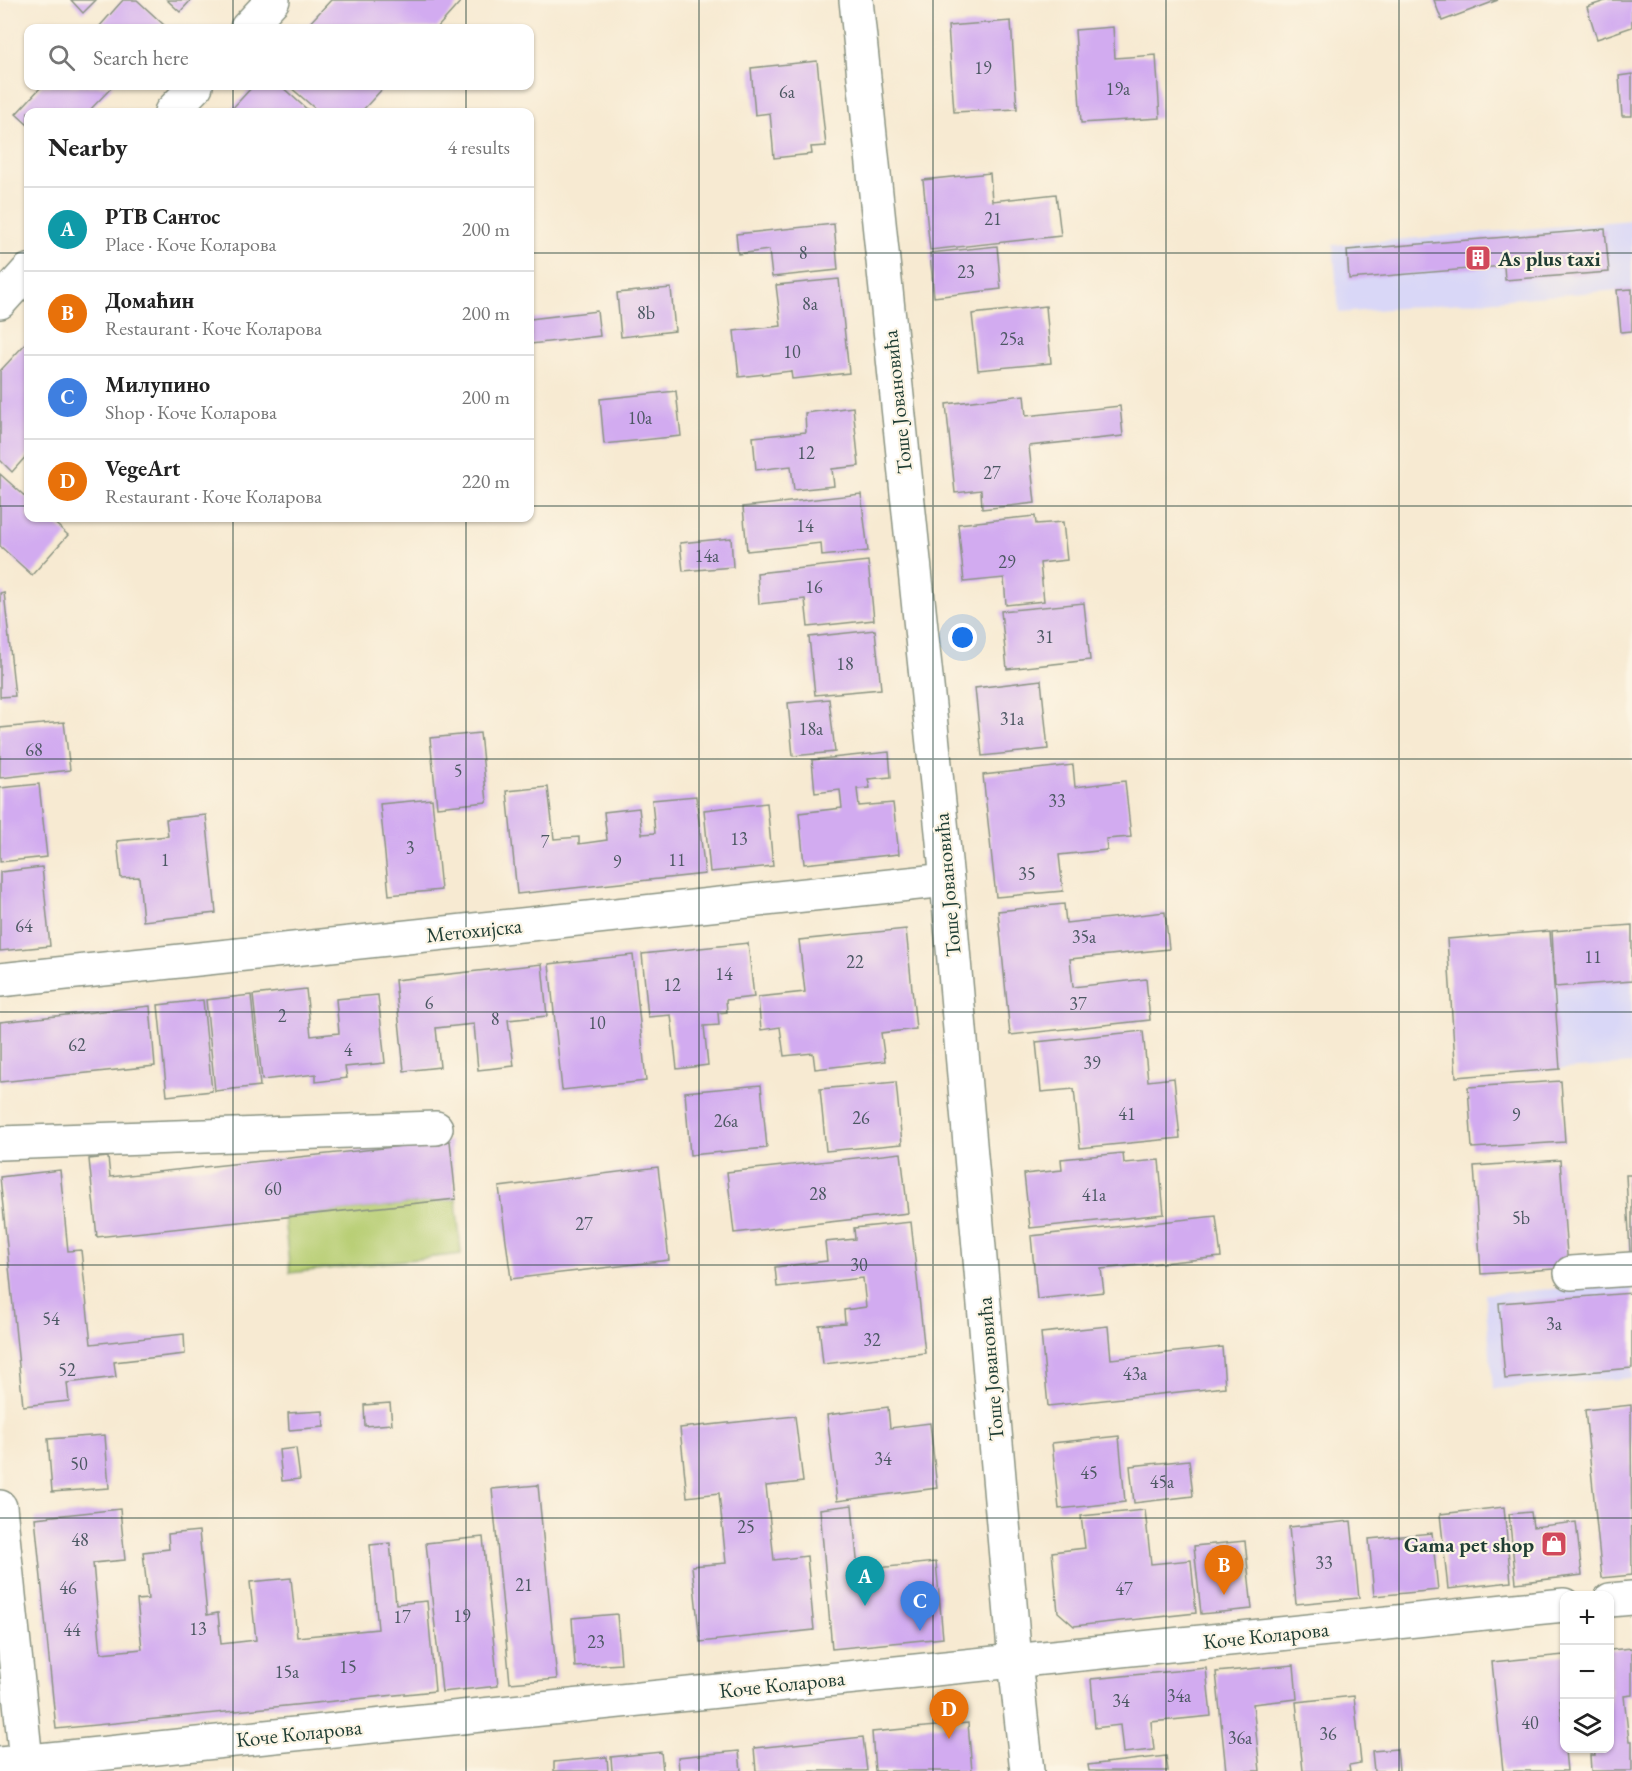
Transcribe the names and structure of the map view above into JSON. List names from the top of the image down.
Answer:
{
  "streets": {
    "street": ["Тоше Јовановића", "Метохијска", "Коче Коларова"]
  },
  "crossings": [
    ["Тоше Јовановића", "Метохијска"],
    ["Тоше Јовановића", "Коче Коларова"]
  ],
  "places": {
    "building": ["As plus taxi"],
    "shop": ["Gama pet shop"]
  },
  "house_numbers": [
    "19",
    "19a",
    "6a",
    "21",
    "8",
    "23",
    "8a",
    "8b",
    "25a",
    "10",
    "10a",
    "12",
    "27",
    "14",
    "14a",
    "29",
    "16",
    "31",
    "18",
    "31a",
    "18a",
    "68",
    "5",
    "33",
    "13",
    "7",
    "3",
    "1",
    "11",
    "9",
    "35",
    "64",
    "35a",
    "11",
    "22",
    "14",
    "12",
    "6",
    "37",
    "2",
    "8",
    "10",
    "62",
    "4",
    "39",
    "41",
    "9",
    "26",
    "26a",
    "60",
    "28",
    "41a",
    "5b",
    "27",
    "30",
    "54",
    "3a",
    "32",
    "52",
    "43a",
    "34",
    "50",
    "45",
    "45a",
    "25",
    "48",
    "33",
    "21",
    "46",
    "47",
    "19",
    "17",
    "13",
    "44",
    "23",
    "15",
    "15a",
    "34a",
    "34",
    "40",
    "36",
    "36a"
  ],
  "page": {
    "search": "Search here",
    "heading": ["Nearby", "4 results"],
    "list": [
      {
        "mark": "A",
        "name": "РТВ Сантос",
        "note": "Place · Коче Коларова",
        "value": "200 m"
      },
      {
        "mark": "B",
        "name": "Домаћин",
        "note": "Restaurant · Коче Коларова",
        "value": "200 m"
      },
      {
        "mark": "C",
        "name": "Милупино",
        "note": "Shop · Коче Коларова",
        "value": "200 m"
      },
      {
        "mark": "D",
        "name": "VegeArt",
        "note": "Restaurant · Коче Коларова",
        "value": "220 m"
      }
    ],
    "pins": [
      "B",
      "A",
      "C",
      "D"
    ],
    "map_buttons": ["+", "−"]
  }
}
